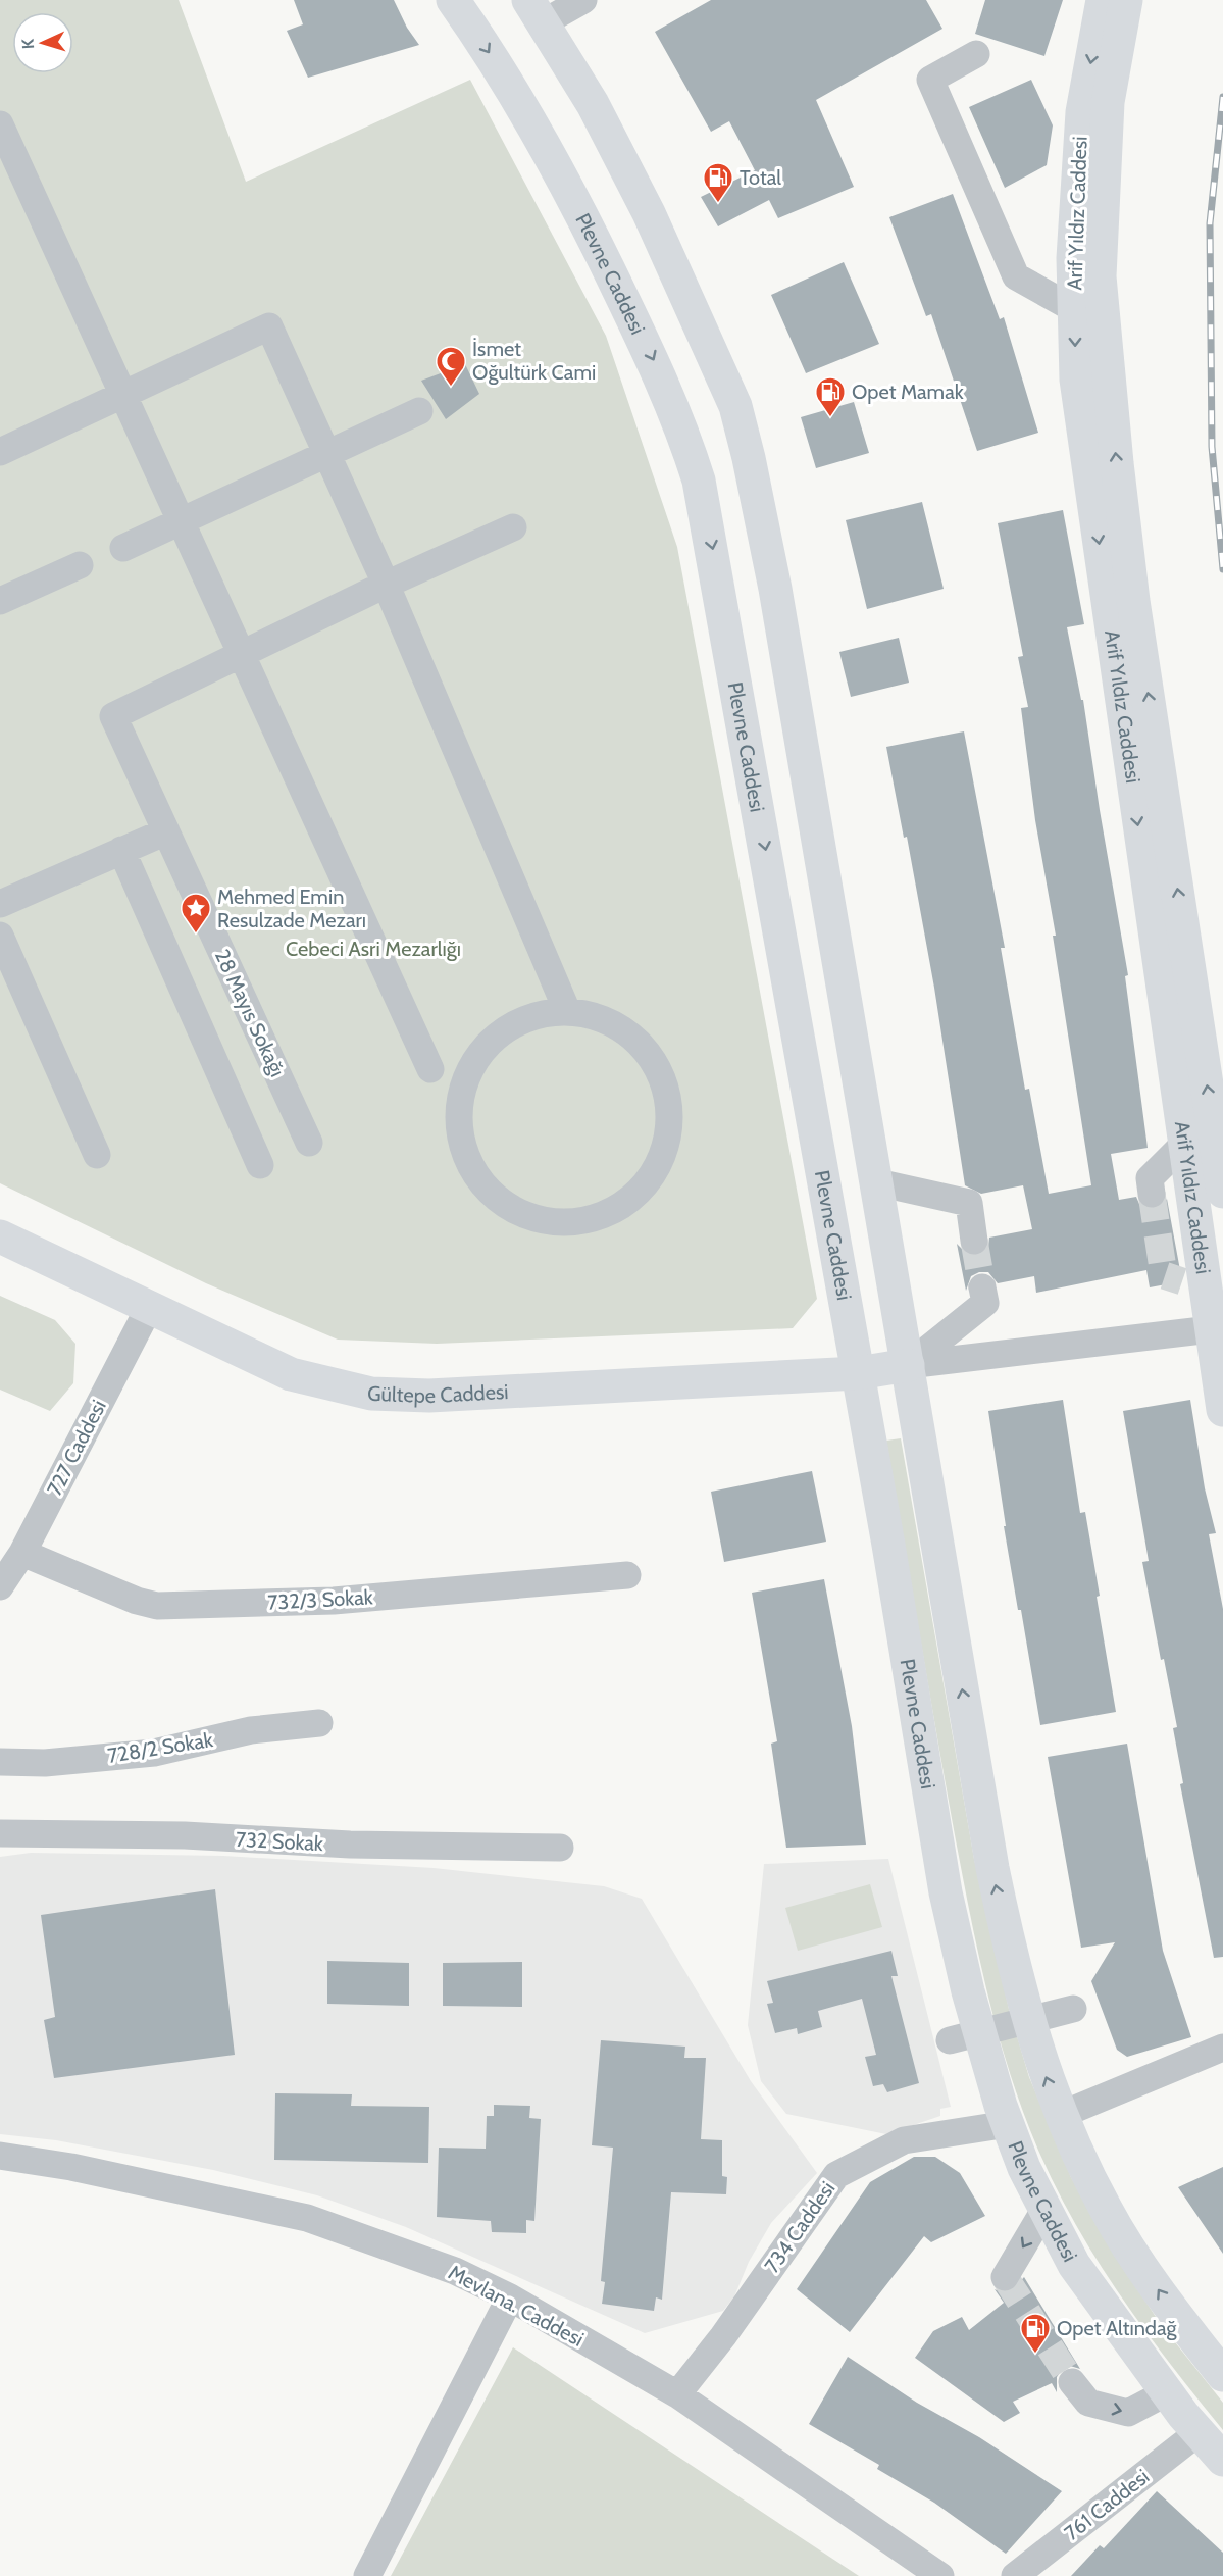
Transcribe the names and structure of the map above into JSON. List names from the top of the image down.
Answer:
{
  "streets": {
    "main road": ["Arif Yıldız Caddesi", "Plevne Caddesi", "Gültepe Caddesi"],
    "street": [
      "28 Mayıs Sokağı",
      "727 Caddesi",
      "732/3 Sokak",
      "728/2 Sokak",
      "732 Sokak",
      "734 Caddesi",
      "Mevlana. Caddesi",
      "761 Caddesi"
    ]
  },
  "crossings": [
    ["Plevne Caddesi", "Gültepe Caddesi"],
    ["Plevne Caddesi", "734 Caddesi"],
    ["Plevne Caddesi", "761 Caddesi"],
    ["Gültepe Caddesi", "727 Caddesi"],
    ["727 Caddesi", "732/3 Sokak"],
    ["734 Caddesi", "Mevlana. Caddesi"]
  ],
  "parks": ["Cebeci Asri Mezarlığı"],
  "places": {
    "fuel station": ["Total", "Opet Mamak", "Opet Altındağ"],
    "mosque": ["İsmet Oğultürk Cami"],
    "place": ["Mehmed Emin Resulzade Mezarı"]
  },
  "north": "left"
}
